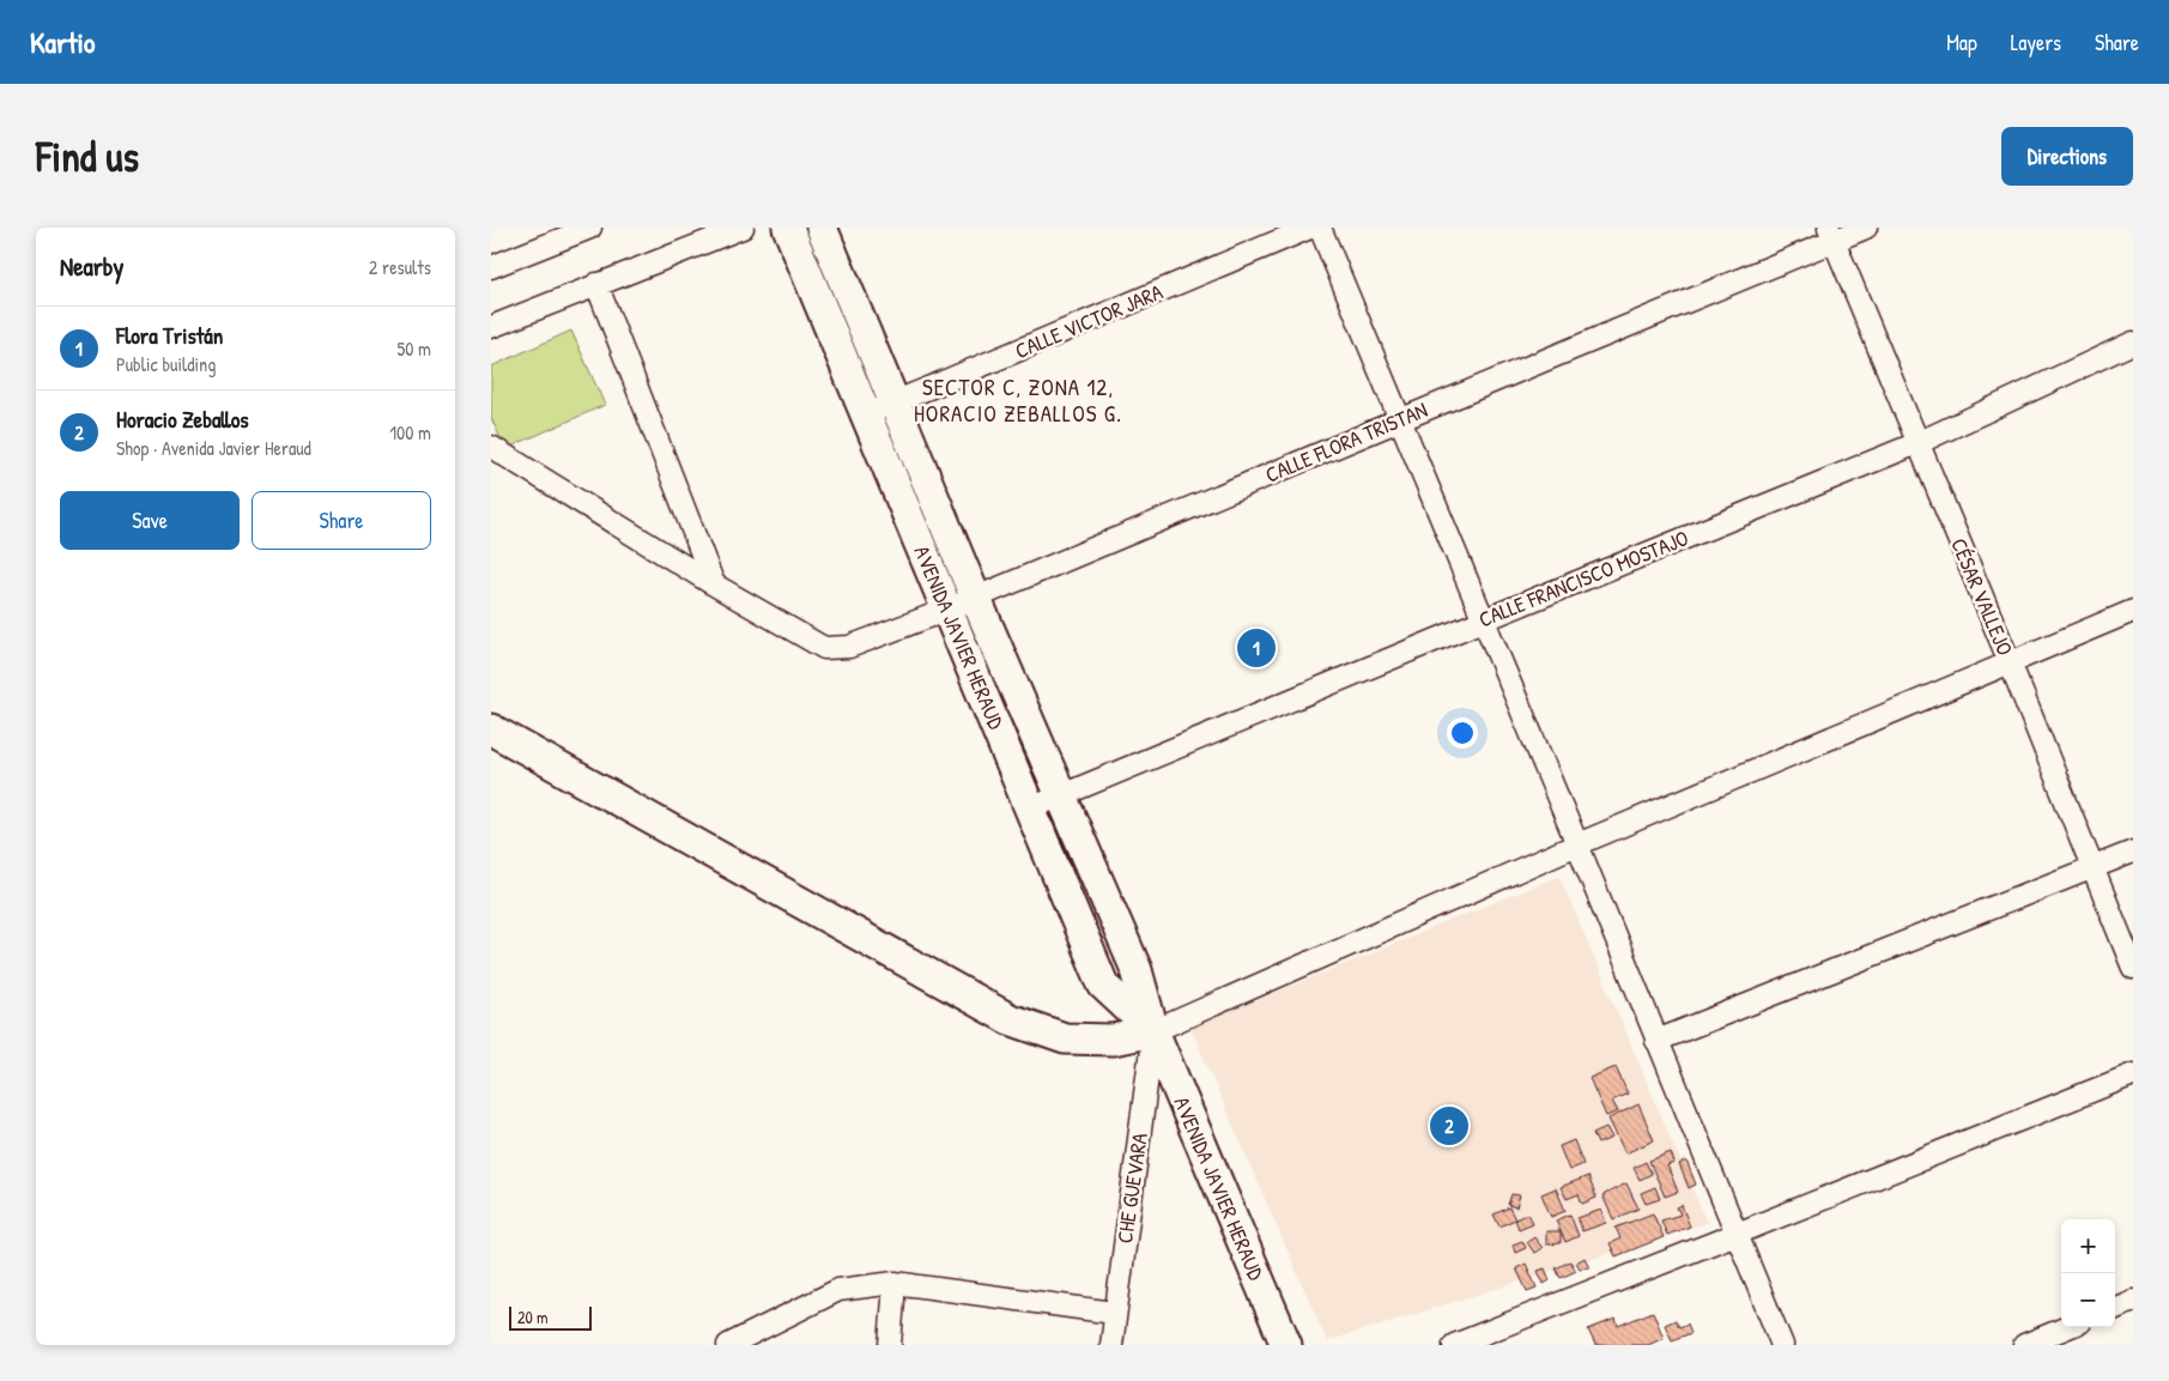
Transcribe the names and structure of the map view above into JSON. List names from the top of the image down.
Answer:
{
  "streets": {
    "street": [
      "CALLE VICTOR JARA",
      "CALLE FLORA TRISTAN",
      "CALLE FRANCISCO MOSTAJO",
      "CÉSAR VALLEJO",
      "AVENIDA JAVIER HERAUD",
      "CHE GUEVARA"
    ]
  },
  "crossings": [
    ["CALLE VICTOR JARA", "AVENIDA JAVIER HERAUD"],
    ["CALLE FLORA TRISTAN", "CÉSAR VALLEJO"],
    ["CALLE FLORA TRISTAN", "AVENIDA JAVIER HERAUD"],
    ["CALLE FRANCISCO MOSTAJO", "CÉSAR VALLEJO"],
    ["CALLE FRANCISCO MOSTAJO", "AVENIDA JAVIER HERAUD"],
    ["AVENIDA JAVIER HERAUD", "CHE GUEVARA"]
  ],
  "districts": ["SECTOR C, ZONA 12, HORACIO ZEBALLOS G."],
  "scale_bar": "20 m",
  "page": {
    "header": "Kartio",
    "nav": ["Map", "Layers", "Share"],
    "buttons": [
      "Directions",
      ["Save", "Share"]
    ],
    "title": "Find us",
    "heading": ["Nearby", "2 results"],
    "list": [
      {
        "mark": "1",
        "name": "Flora Tristán",
        "note": "Public building",
        "value": "50 m"
      },
      {
        "mark": "2",
        "name": "Horacio Zeballos",
        "note": "Shop · Avenida Javier Heraud",
        "value": "100 m"
      }
    ],
    "pins": ["1", "2"],
    "map_buttons": ["+", "−"],
    "scale": "20 m"
  }
}
